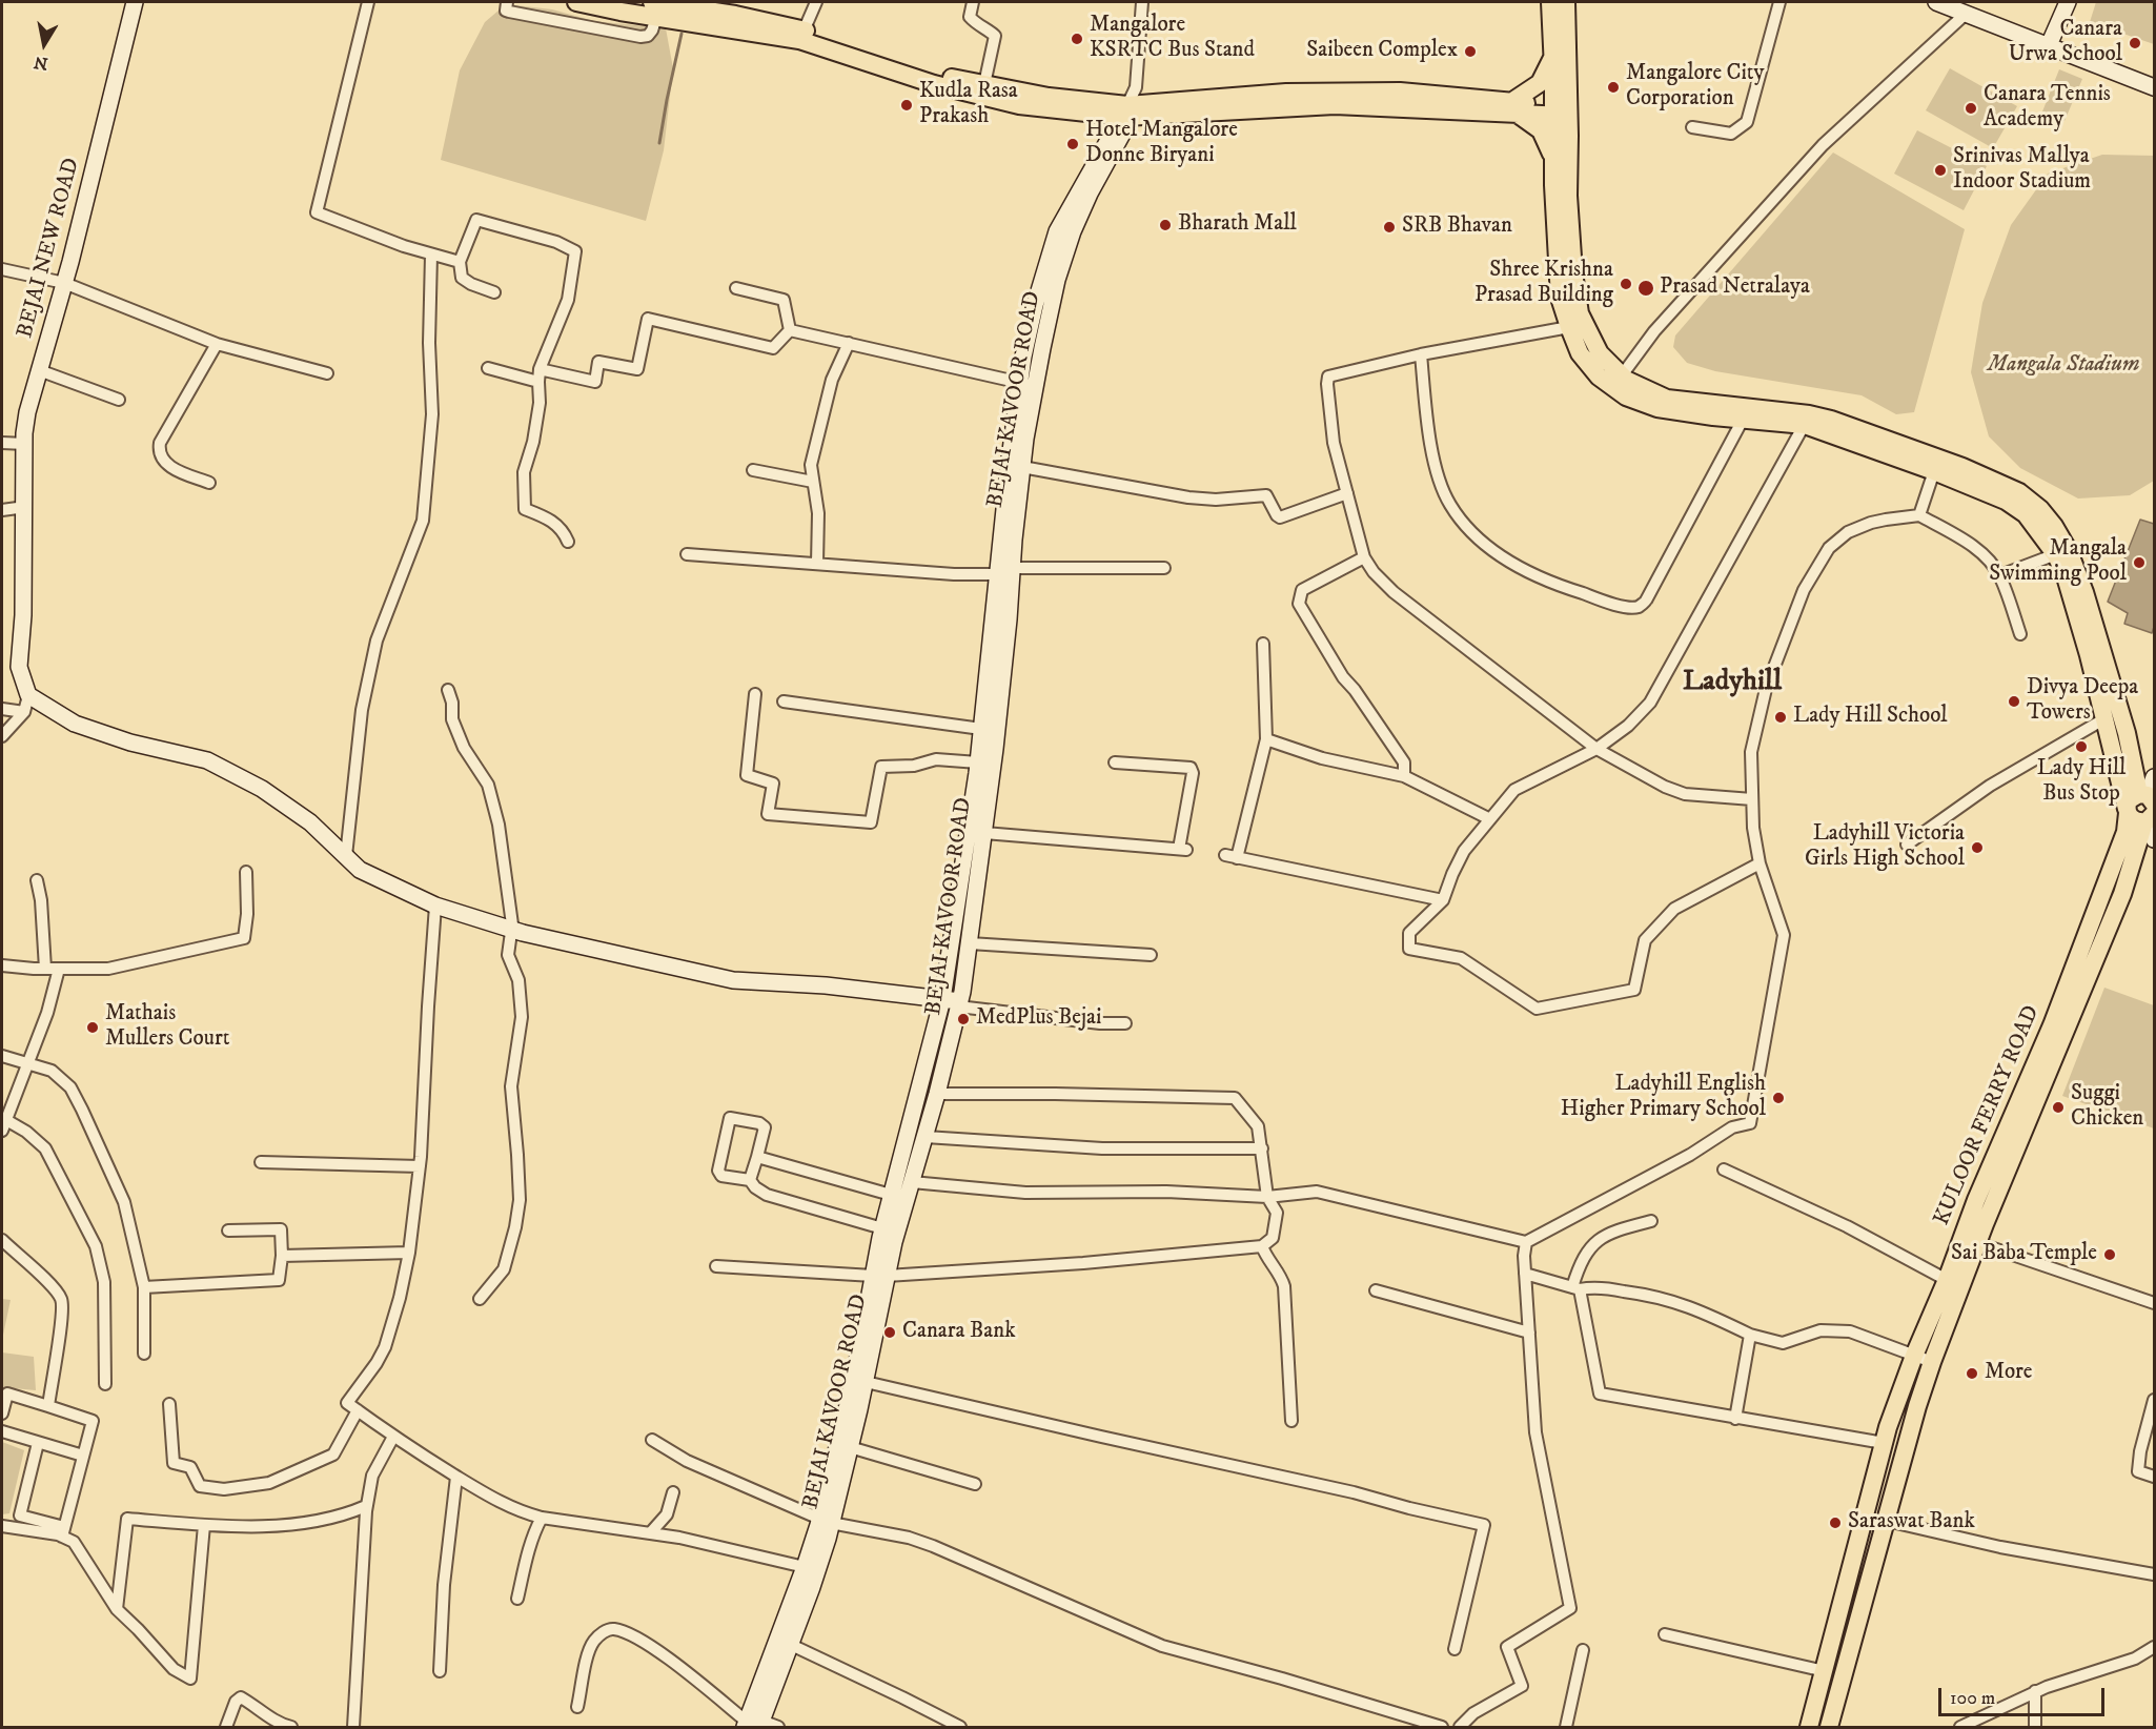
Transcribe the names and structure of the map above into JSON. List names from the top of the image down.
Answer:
{
  "streets": {
    "main road": ["BEJAI NEW ROAD", "BEJAI KAVOOR ROAD", "KULOOR FERRY ROAD"]
  },
  "districts": ["Ladyhill"],
  "parks": ["Mangala Stadium"],
  "places": [
    "Mangalore KSRTC Bus Stand",
    "Canara Urwa School",
    "Saibeen Complex",
    "Mangalore City Corporation",
    "Kudla Rasa Prakash",
    "Canara Tennis Academy",
    "Hotel Mangalore Donne Biryani",
    "Srinivas Mallya Indoor Stadium",
    "Bharath Mall",
    "SRB Bhavan",
    "Shree Krishna Prasad Building",
    "Prasad Netralaya",
    "Mangala Swimming Pool",
    "Divya Deepa Towers",
    "Lady Hill School",
    "Lady Hill Bus Stop",
    "Ladyhill Victoria Girls High School",
    "MedPlus Bejai",
    "Mathais Mullers Court",
    "Ladyhill English Higher Primary School",
    "Suggi Chicken",
    "Sai Baba Temple",
    "Canara Bank",
    "More",
    "Saraswat Bank"
  ],
  "scale_bar": "100 m",
  "north": "bottom"
}
